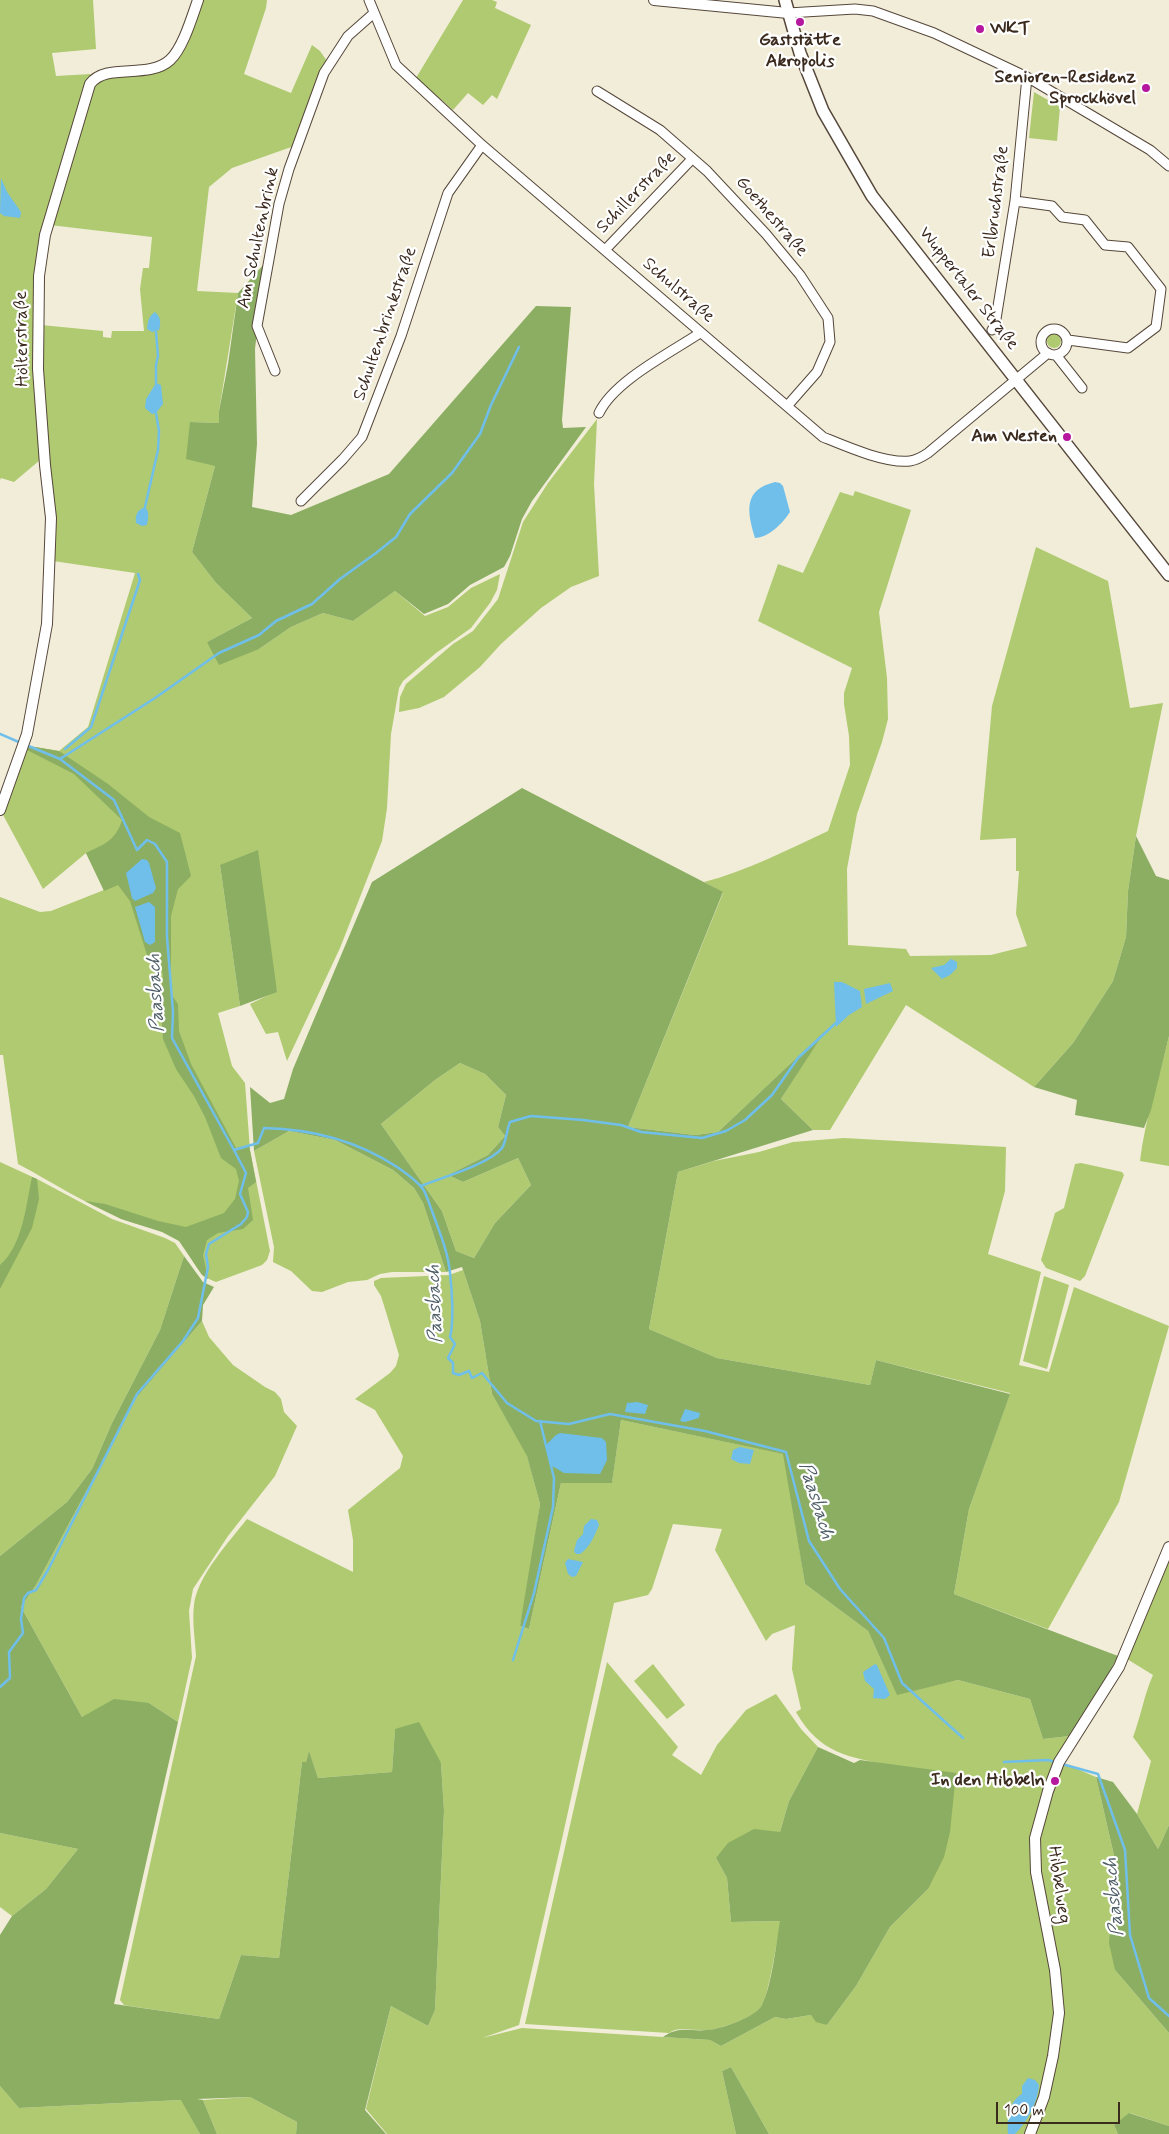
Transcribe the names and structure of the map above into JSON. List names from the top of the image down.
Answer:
{
  "streets": {
    "main road": ["Wuppertaler Straße"],
    "street": [
      "Schillerstraße",
      "Erlbruchstraße",
      "Goethestraße",
      "Am Schultenbrink",
      "Schulstraße",
      "Schultenbrinkstraße",
      "Hölterstraße",
      "Hibbelweg"
    ]
  },
  "crossings": [
    ["Schillerstraße", "Goethestraße"],
    ["Schillerstraße", "Schulstraße"],
    ["Goethestraße", "Schulstraße"],
    ["Am Schultenbrink", "Schulstraße"],
    ["Wuppertaler Straße", "Schulstraße"],
    ["Schulstraße", "Schultenbrinkstraße"]
  ],
  "water": ["Paasbach"],
  "places": [
    "Gaststätte Akropolis",
    "WKT",
    "Senioren-Residenz Sprockhövel",
    "Am Westen",
    "In den Hibbeln"
  ],
  "scale_bar": "100 m"
}
